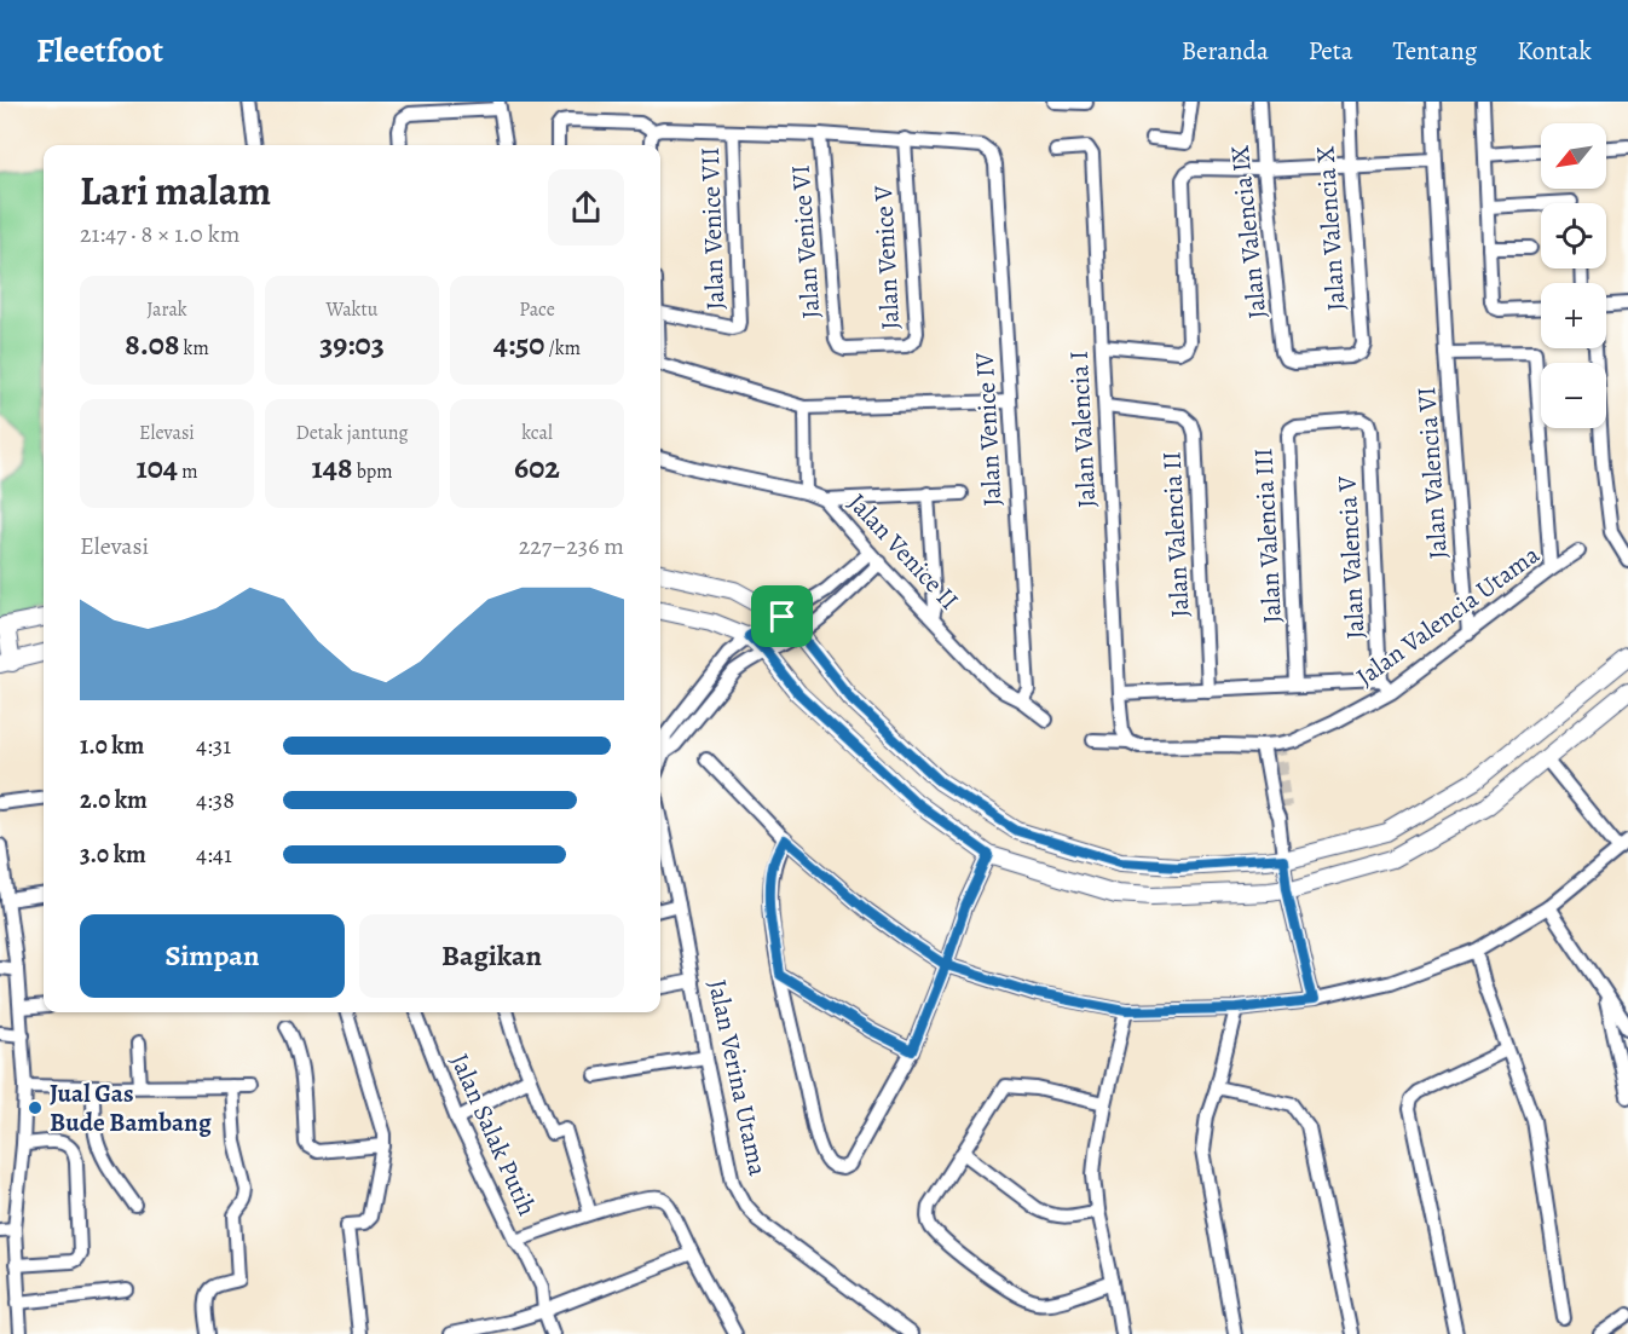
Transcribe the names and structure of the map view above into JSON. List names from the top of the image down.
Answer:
{
  "streets": {
    "street": [
      "Jalan Venice VII",
      "Jalan Valencia X",
      "Jalan Valencia IX",
      "Jalan Venice VI",
      "Jalan Venice V",
      "Jalan Venice IV",
      "Jalan Valencia I",
      "Jalan Valencia VI",
      "Jalan Valencia II",
      "Jalan Valencia III",
      "Jalan Venice II",
      "Jalan Valencia V",
      "Jalan Valencia Utama",
      "Jalan Verina Utama",
      "Jalan Salak Putih"
    ]
  },
  "crossings": [
    ["Jalan Valencia X", "Jalan Valencia IX"],
    ["Jalan Venice VI", "Jalan Venice V"],
    ["Jalan Venice V", "Jalan Venice IV"],
    ["Jalan Venice IV", "Jalan Venice II"],
    ["Jalan Valencia I", "Jalan Valencia II"],
    ["Jalan Valencia I", "Jalan Valencia Utama"],
    ["Jalan Valencia VI", "Jalan Valencia Utama"],
    ["Jalan Valencia III", "Jalan Valencia V"]
  ],
  "places": ["Jual Gas Bude Bambang"],
  "north": "bottom left",
  "page": {
    "header": "Fleetfoot",
    "nav": [
      "Beranda",
      "Peta",
      "Tentang",
      "Kontak"
    ],
    "map_buttons": ["+", "−"],
    "heading": ["Lari malam", "21:47 · 8 × 1.0 km"],
    "stats": [
      ["Jarak", "8.08 km"],
      ["Waktu", "39:03"],
      ["Pace", "4:50 /km"],
      ["Elevasi", "104 m"],
      ["Detak jantung", "148 bpm"],
      ["kcal", "602"]
    ],
    "chart": ["Elevasi", "227–236 m"],
    "list": [
      {
        "name": "1.0 km",
        "note": "4:31"
      },
      {
        "name": "2.0 km",
        "note": "4:38"
      },
      {
        "name": "3.0 km",
        "note": "4:41"
      }
    ],
    "buttons": ["Simpan", "Bagikan"]
  }
}
